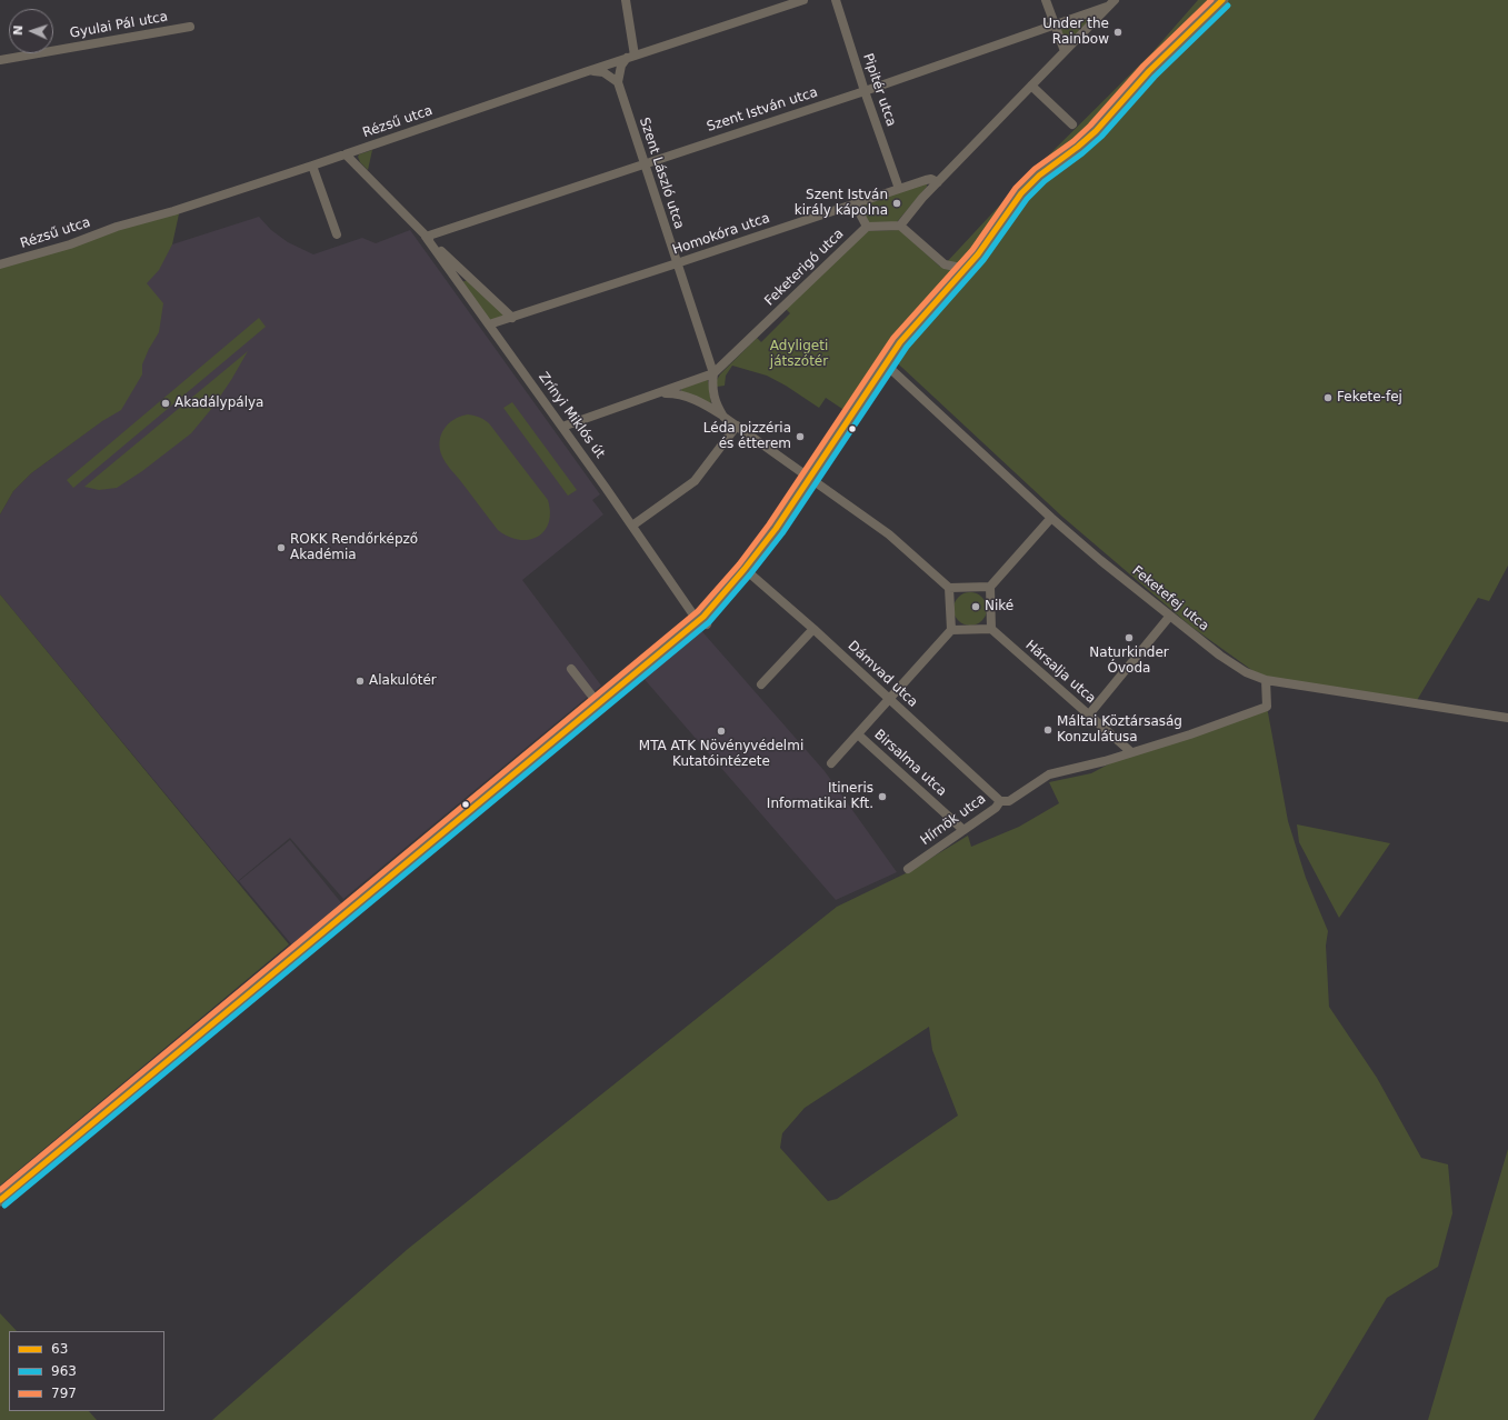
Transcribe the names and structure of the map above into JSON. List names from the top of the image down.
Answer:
{
  "streets": {
    "street": [
      "Gyulai Pál utca",
      "Pipitér utca",
      "Szent István utca",
      "Rézsű utca",
      "Szent László utca",
      "Homokóra utca",
      "Feketerigó utca",
      "Zrínyi Miklós út",
      "Feketefej utca",
      "Hársalja utca",
      "Dámvad utca",
      "Birsalma utca",
      "Hírnök utca"
    ]
  },
  "crossings": [
    ["Pipitér utca", "Szent István utca"],
    ["Pipitér utca", "Homokóra utca"],
    ["Szent István utca", "Szent László utca"],
    ["Szent István utca", "Zrínyi Miklós út"],
    ["Rézsű utca", "Zrínyi Miklós út"],
    ["Szent László utca", "Homokóra utca"],
    ["Szent László utca", "Feketerigó utca"],
    ["Homokóra utca", "Zrínyi Miklós út"],
    ["Feketerigó utca", "Zrínyi Miklós út"],
    ["Feketefej utca", "Hírnök utca"],
    ["Hársalja utca", "Hírnök utca"],
    ["Dámvad utca", "Hírnök utca"],
    ["Birsalma utca", "Hírnök utca"]
  ],
  "parks": ["Adyligeti játszótér"],
  "places": [
    "Under the Rainbow",
    "Szent István király kápolna",
    "Fekete-fej",
    "Akadálypálya",
    "Léda pizzéria és étterem",
    "ROKK Rendőrképző Akadémia",
    "Niké",
    "Naturkinder Óvoda",
    "Alakulótér",
    "Máltai Köztársaság Konzulátusa",
    "MTA ATK Növényvédelmi Kutatóintézete",
    "Itineris Informatikai Kft."
  ],
  "lines": ["transit line 63", "transit line 797", "transit line 963"],
  "legend": ["63", "963", "797"],
  "north": "left"
}
